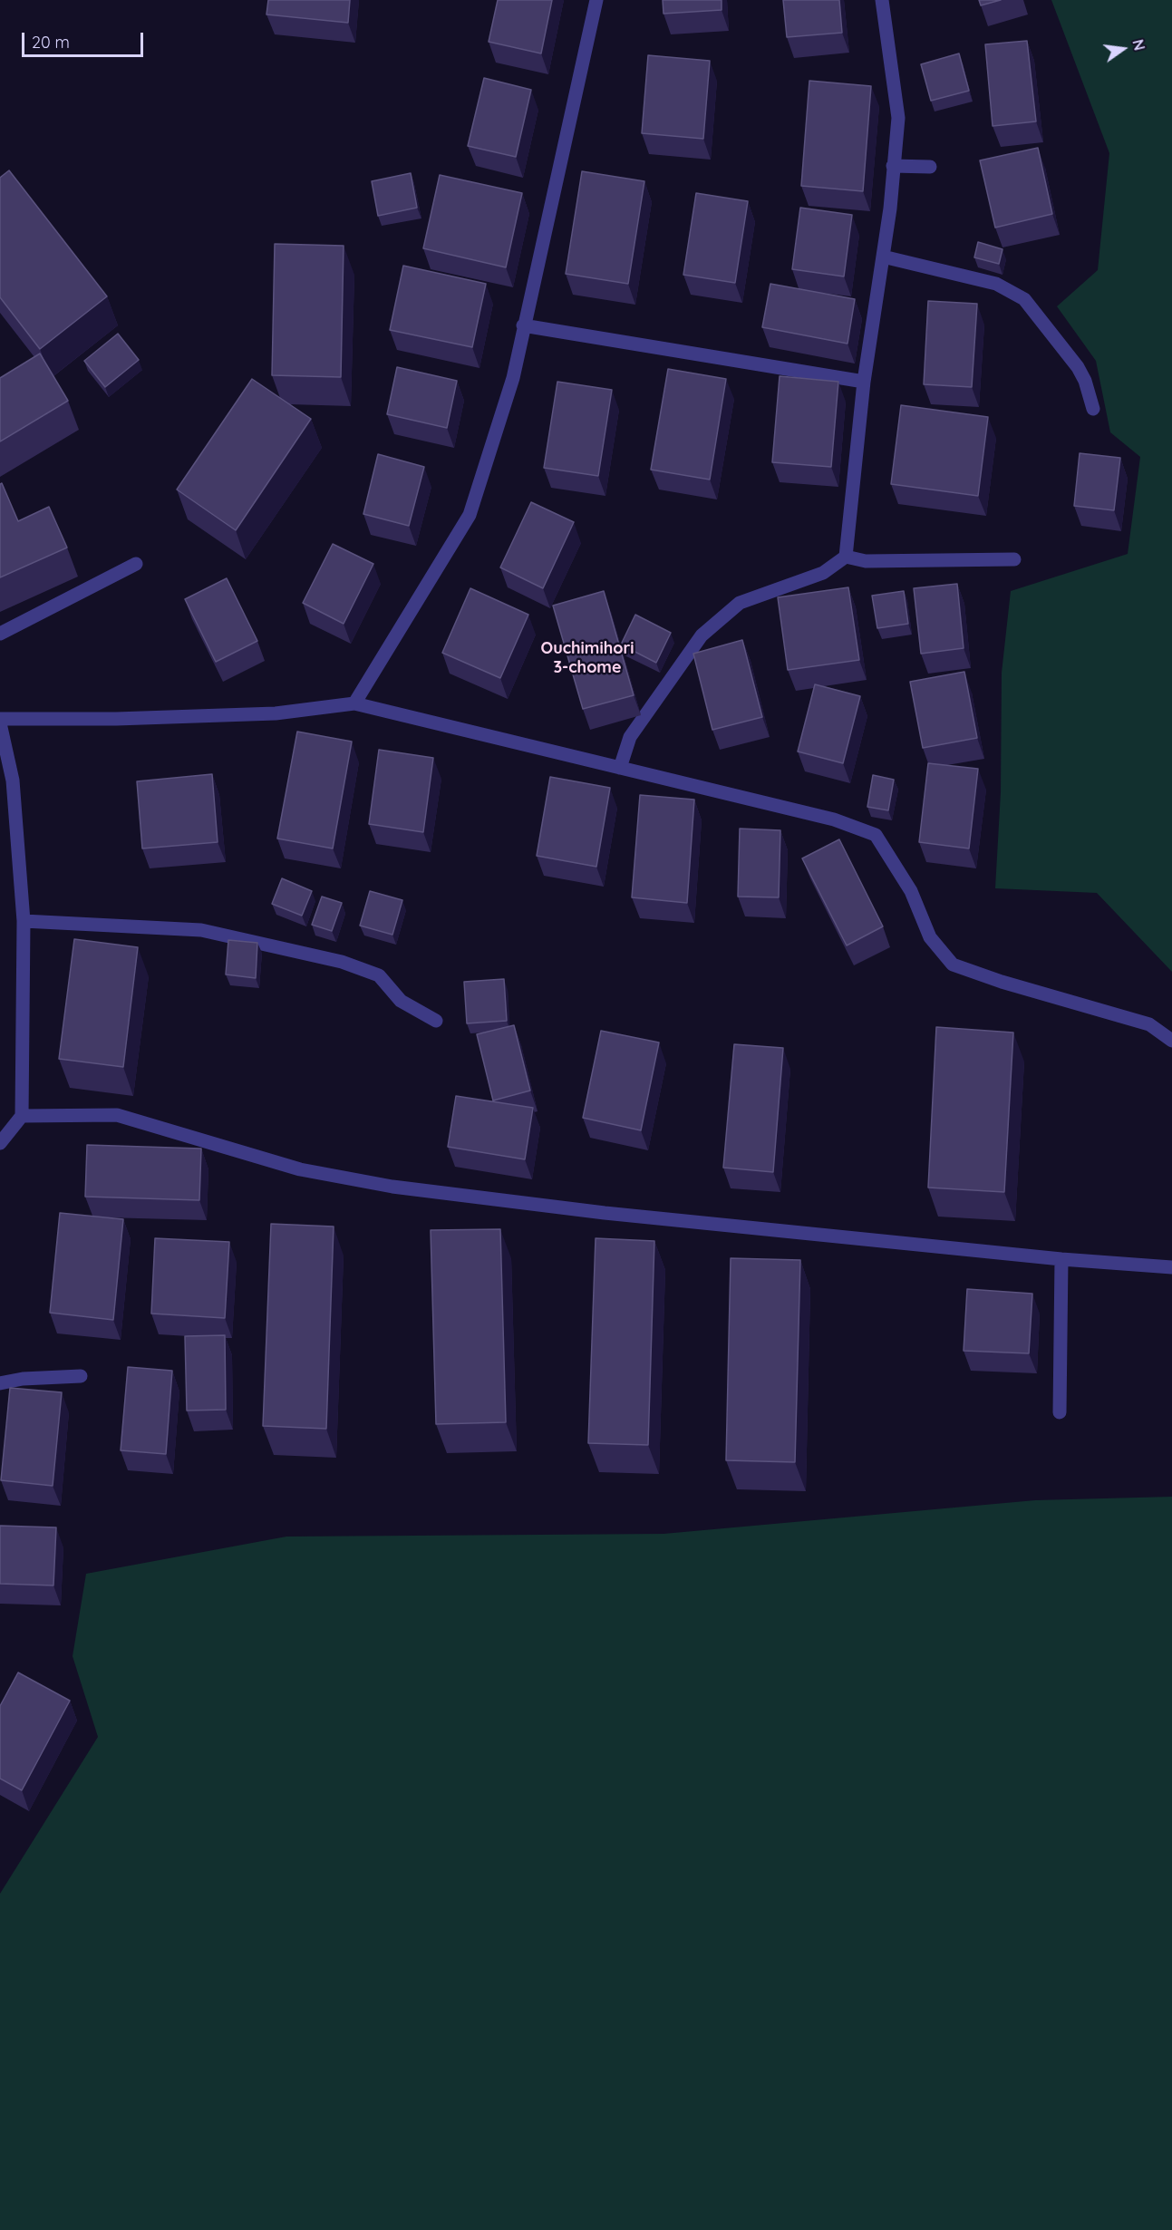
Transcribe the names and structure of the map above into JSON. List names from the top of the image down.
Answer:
{
  "districts": ["Ouchimihori 3-chome"],
  "scale_bar": "20 m",
  "north": "right"
}
